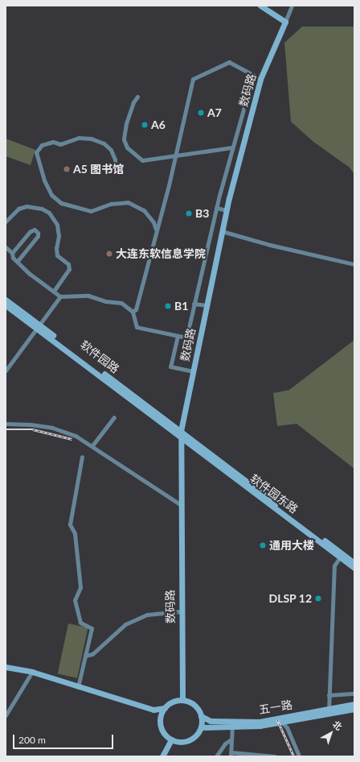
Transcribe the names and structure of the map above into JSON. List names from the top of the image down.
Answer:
{
  "streets": {
    "main road": [
      "数码路",
      "软件园路",
      "软件园东路",
      "五一路"
    ]
  },
  "crossings": [
    ["数码路", "软件园路"],
    ["数码路", "软件园东路"],
    ["数码路", "五一路"],
    ["软件园路", "软件园东路"]
  ],
  "places": [
    "A7",
    "A6",
    "A5 图书馆",
    "B3",
    "大连东软信息学院",
    "B1",
    "通用大楼",
    "DLSP 12"
  ],
  "scale_bar": "200 m",
  "north": "top right"
}
